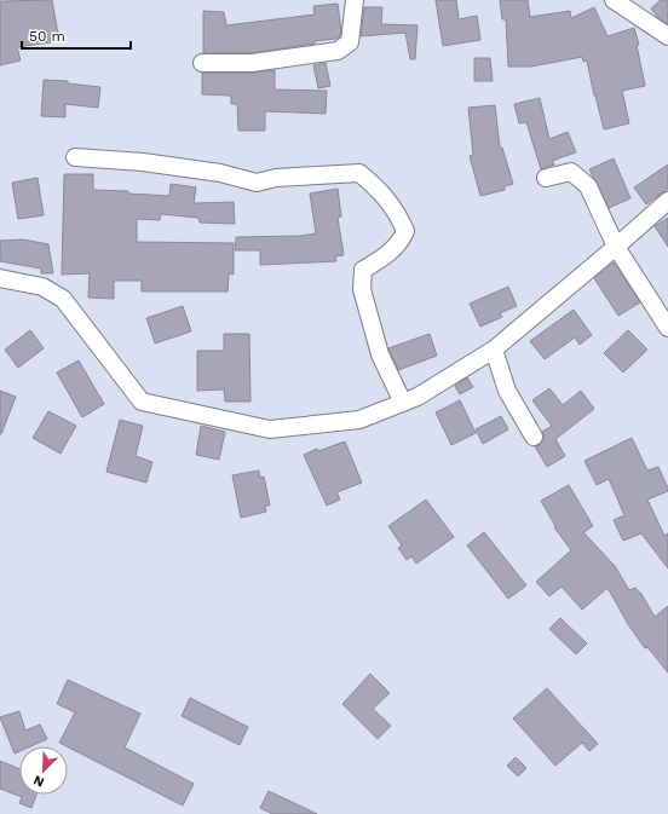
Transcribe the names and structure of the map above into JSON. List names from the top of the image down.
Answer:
{
  "scale_bar": "50 m",
  "north": "bottom left"
}
